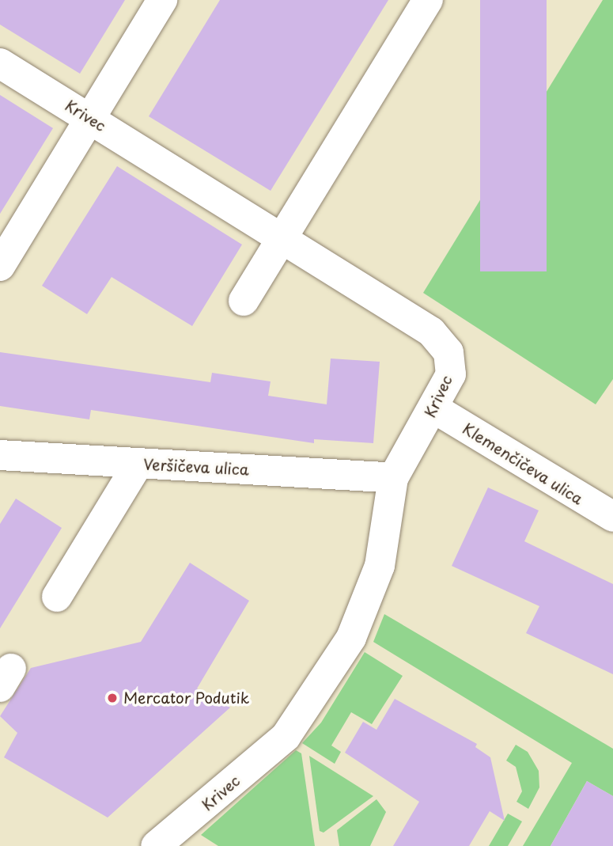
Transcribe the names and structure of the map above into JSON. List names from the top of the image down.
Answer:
{
  "streets": {
    "street": ["Krivec", "Klemenčičeva ulica", "Veršičeva ulica"]
  },
  "crossings": [
    ["Krivec", "Klemenčičeva ulica"],
    ["Krivec", "Veršičeva ulica"]
  ],
  "places": ["Mercator Podutik"]
}
